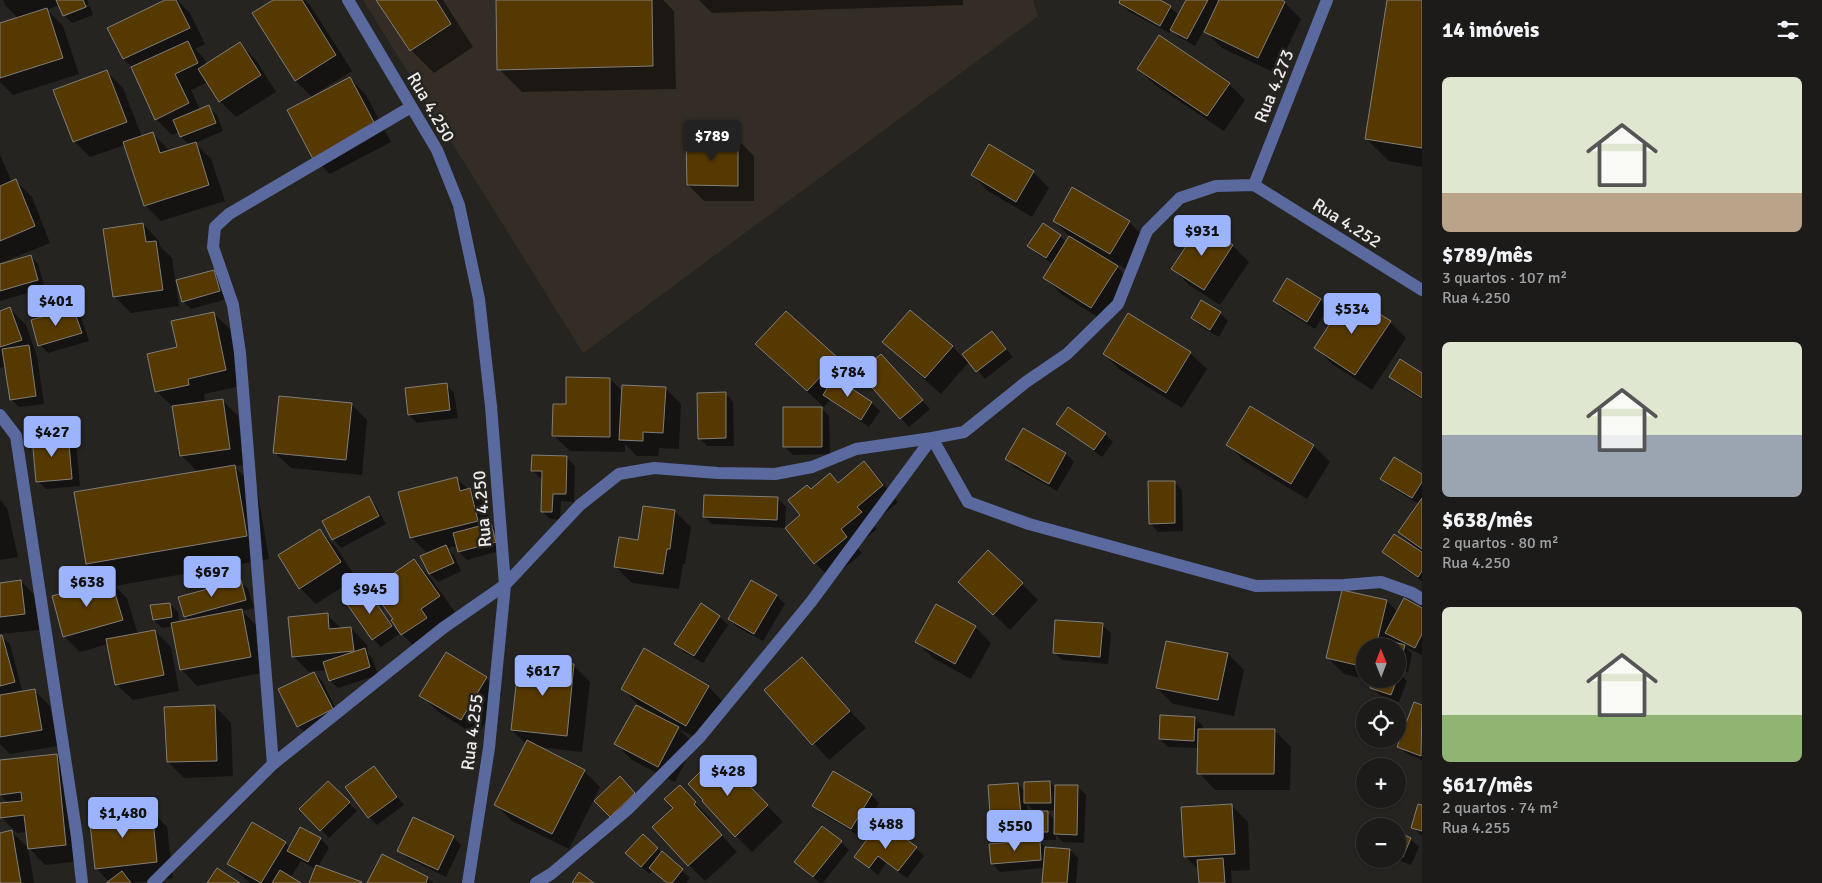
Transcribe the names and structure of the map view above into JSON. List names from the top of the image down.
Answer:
{
  "streets": {
    "street": [
      "Rua 4.273",
      "Rua 4.250",
      "Rua 4.252",
      "Rua 4.255"
    ]
  },
  "crossings": [
    ["Rua 4.273", "Rua 4.252"],
    ["Rua 4.250", "Rua 4.255"]
  ],
  "north": "top",
  "page": {
    "heading": "14 imóveis",
    "list": [
      {
        "name": "$789/mês",
        "note": "3 quartos · 107 m² · Rua 4.250"
      },
      {
        "name": "$638/mês",
        "note": "2 quartos · 80 m² · Rua 4.250"
      },
      {
        "name": "$617/mês",
        "note": "2 quartos · 74 m² · Rua 4.255"
      }
    ],
    "price": [
      "$789",
      "$931",
      "$401",
      "$534",
      "$784",
      "$427",
      "$697",
      "$638",
      "$945",
      "$617",
      "$428",
      "$1,480",
      "$488",
      "$550"
    ],
    "map_buttons": ["+", "−"]
  }
}
